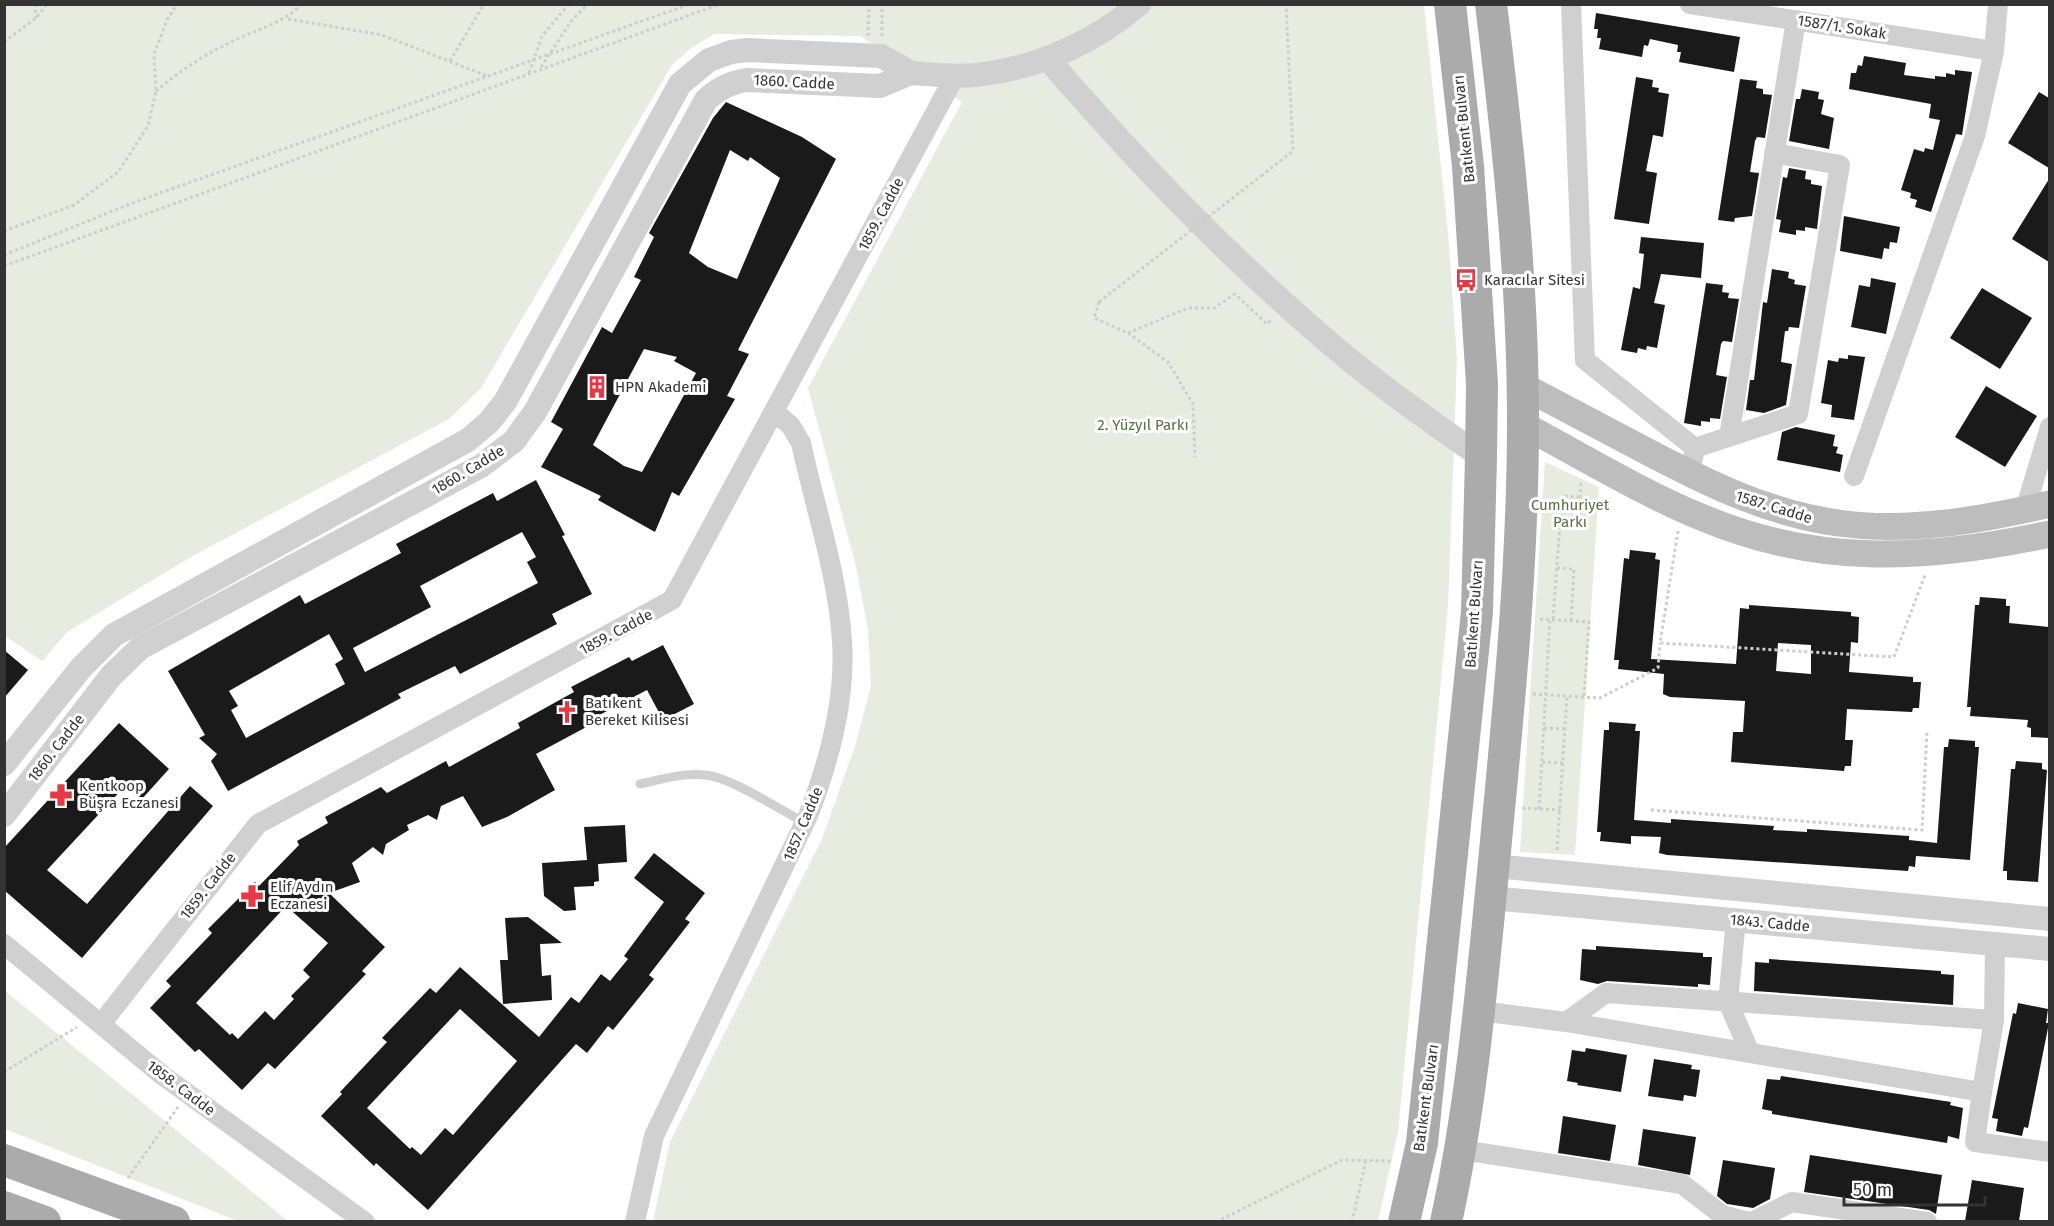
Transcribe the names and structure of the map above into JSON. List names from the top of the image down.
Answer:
{
  "streets": {
    "main road": ["Batıkent Bulvarı", "1587. Cadde"],
    "street": [
      "1587/1. Sokak",
      "1860. Cadde",
      "1859. Cadde",
      "1857. Cadde",
      "1843. Cadde",
      "1858. Cadde"
    ]
  },
  "crossings": [
    ["1860. Cadde", "1859. Cadde"],
    ["1859. Cadde", "1857. Cadde"],
    ["1859. Cadde", "1858. Cadde"]
  ],
  "parks": ["2. Yüzyıl Parkı", "Cumhuriyet Parkı"],
  "places": {
    "bus stop": ["Karacılar Sitesi"],
    "building": ["HPN Akademi"],
    "church": ["Batıkent Bereket Kilisesi"],
    "pharmacy": ["Kentkoop Büşra Eczanesi", "Elif Aydın Eczanesi"]
  },
  "scale_bar": "50 m"
}
